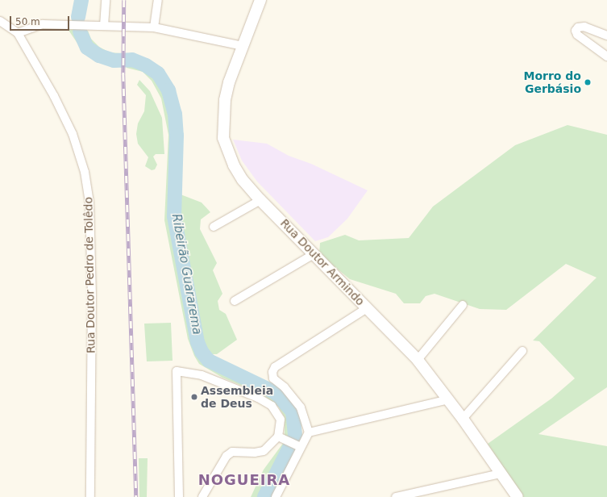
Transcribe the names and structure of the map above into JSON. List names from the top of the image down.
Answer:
{
  "streets": {
    "street": ["Rua Doutor Armindo", "Rua Doutor Pedro de Tolêdo"]
  },
  "districts": ["NOGUEIRA"],
  "water": ["Ribeirão Guararema"],
  "places": ["Morro do Gerbásio", "Assembleia de Deus"],
  "scale_bar": "50 m"
}
